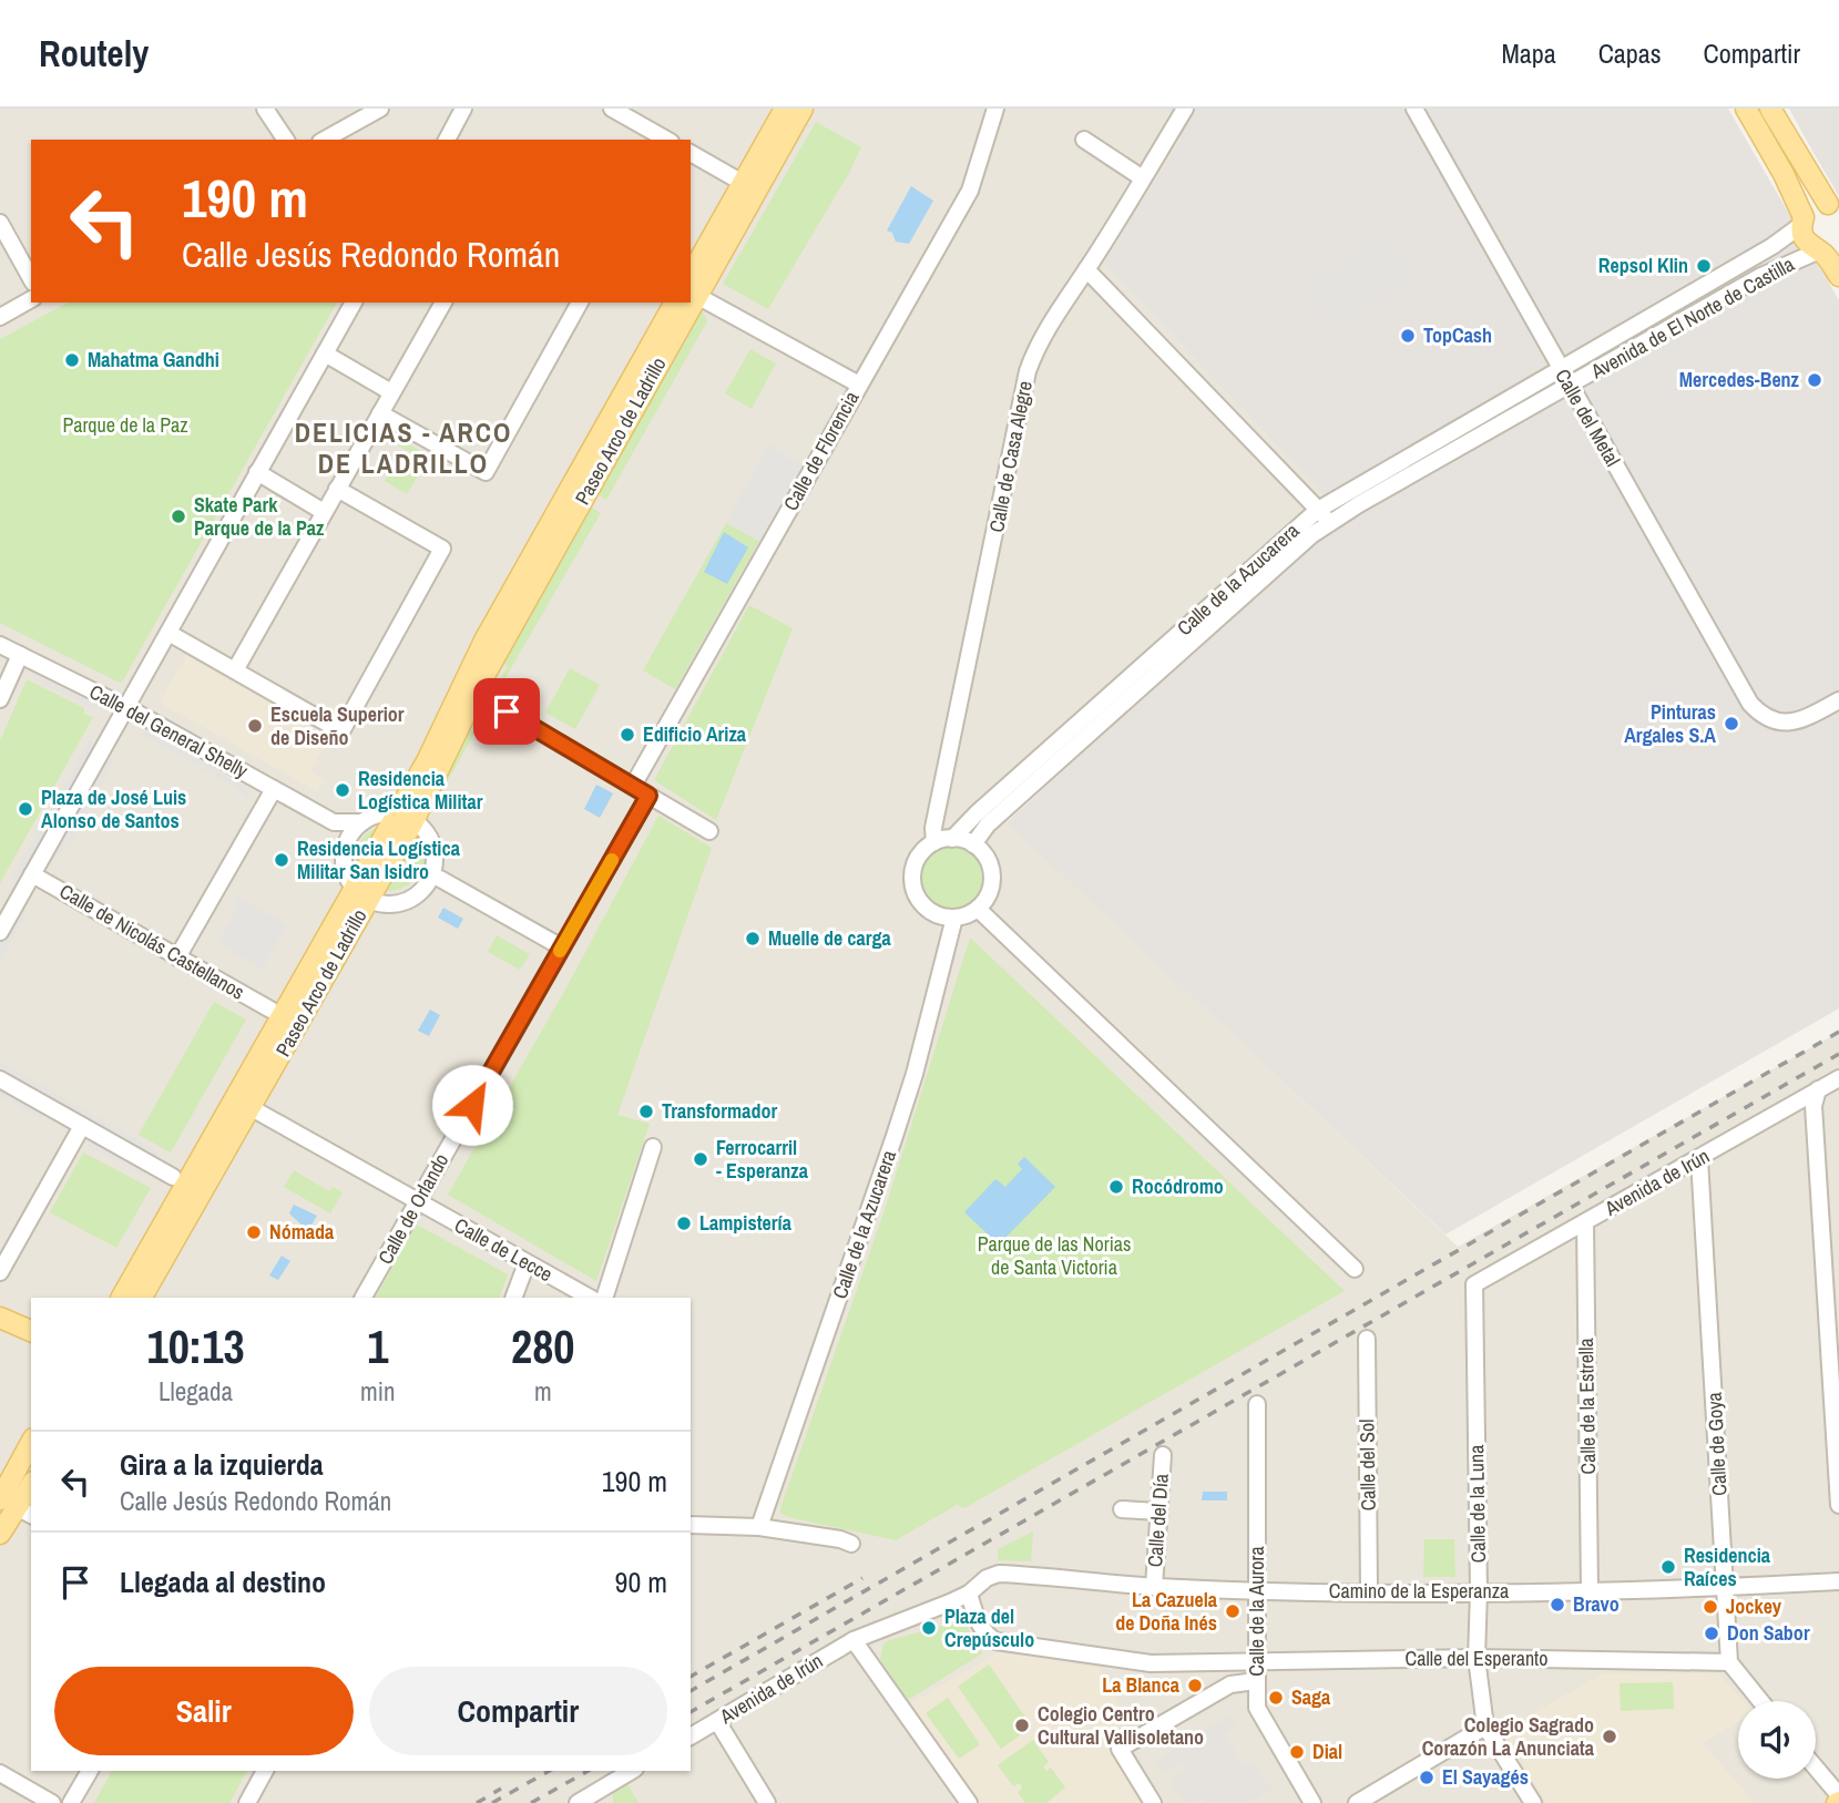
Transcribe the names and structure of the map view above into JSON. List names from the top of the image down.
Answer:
{
  "streets": {
    "main road": ["Paseo Arco de Ladrillo"],
    "street": [
      "Avenida de El Norte de Castilla",
      "Calle del Metal",
      "Calle de Florencia",
      "Calle de Casa Alegre",
      "Calle de la Azucarera",
      "Calle del General Shelly",
      "Calle de Nicolás Castellanos",
      "Avenida de Irún",
      "Calle de Orlando",
      "Calle de Lecce",
      "Calle de la Estrella",
      "Calle de Goya",
      "Calle del Sol",
      "Calle de la Luna",
      "Calle del Día",
      "Camino de la Esperanza",
      "Calle de la Aurora",
      "Calle del Esperanto"
    ]
  },
  "crossings": [
    ["Avenida de El Norte de Castilla", "Calle del Metal"],
    ["Avenida de El Norte de Castilla", "Calle de la Azucarera"],
    ["Calle del Metal", "Calle de la Azucarera"],
    ["Paseo Arco de Ladrillo", "Calle del General Shelly"],
    ["Paseo Arco de Ladrillo", "Calle de Lecce"],
    ["Calle de Casa Alegre", "Calle de la Azucarera"],
    ["Avenida de Irún", "Calle de la Estrella"],
    ["Avenida de Irún", "Calle de Goya"],
    ["Avenida de Irún", "Calle de la Luna"],
    ["Calle de Orlando", "Calle de Lecce"],
    ["Calle de la Estrella", "Camino de la Esperanza"],
    ["Calle de Goya", "Camino de la Esperanza"],
    ["Calle de Goya", "Calle del Esperanto"],
    ["Calle del Sol", "Camino de la Esperanza"],
    ["Calle de la Luna", "Camino de la Esperanza"],
    ["Calle de la Luna", "Calle del Esperanto"],
    ["Calle del Día", "Camino de la Esperanza"],
    ["Camino de la Esperanza", "Calle de la Aurora"],
    ["Camino de la Esperanza", "Calle del Esperanto"],
    ["Calle de la Aurora", "Calle del Esperanto"]
  ],
  "districts": ["DELICIAS - ARCO DE LADRILLO"],
  "parks": ["Parque de la Paz", "Parque de las Norias de Santa Victoria"],
  "places": [
    "Repsol Klin",
    "TopCash",
    "Mahatma Gandhi",
    "Mercedes-Benz",
    "Skate Park Parque de la Paz",
    "Pinturas Argales S.A",
    "Escuela Superior de Diseño",
    "Edificio Ariza",
    "Residencia Logística Militar",
    "Plaza de José Luis Alonso de Santos",
    "Residencia Logística Militar San Isidro",
    "Muelle de carga",
    "Transformador",
    "Ferrocarril - Esperanza",
    "Rocódromo",
    "Lampistería",
    "Nómada",
    "Residencia Raíces",
    "Bravo",
    "Jockey",
    "La Cazuela de Doña Inés",
    "Plaza del Crepúsculo",
    "Don Sabor",
    "La Blanca",
    "Saga",
    "Colegio Centro Cultural Vallisoletano",
    "Colegio Sagrado Corazón La Anunciata",
    "Dial",
    "El Sayagés"
  ],
  "page": {
    "header": "Routely",
    "nav": ["Mapa", "Capas", "Compartir"],
    "turn": ["190 m", "Calle Jesús Redondo Román"],
    "eta": [
      "10:13",
      "Llegada",
      "1",
      "min",
      "280",
      "m"
    ],
    "list": [
      {
        "name": "Gira a la izquierda",
        "note": "Calle Jesús Redondo Román",
        "value": "190 m"
      },
      {
        "name": "Llegada al destino",
        "value": "90 m"
      }
    ],
    "buttons": ["Salir", "Compartir"]
  }
}
